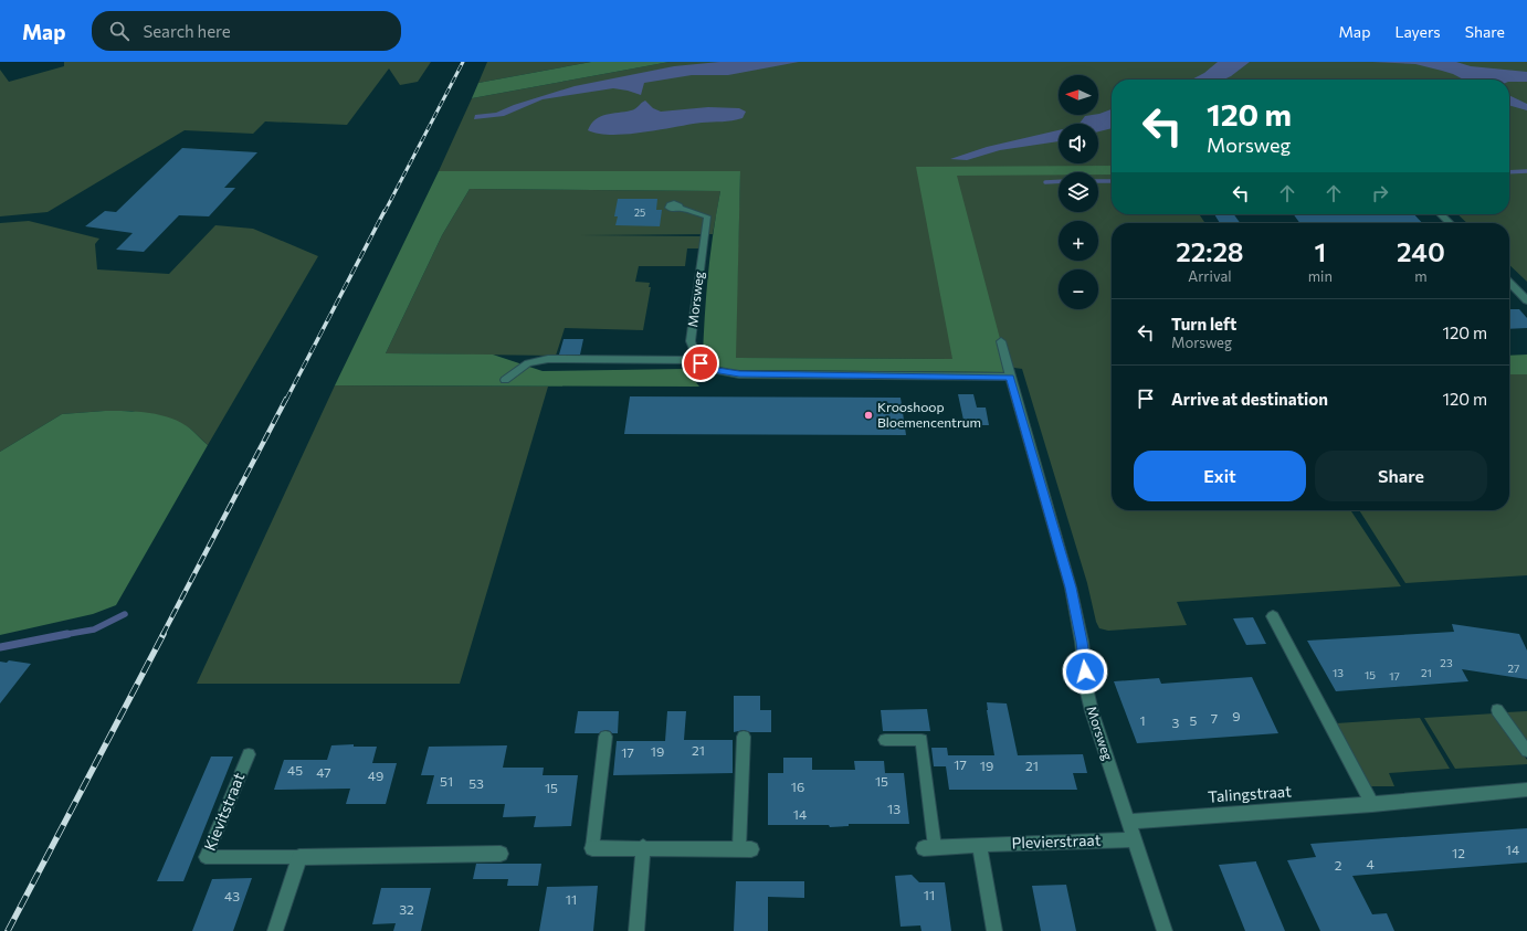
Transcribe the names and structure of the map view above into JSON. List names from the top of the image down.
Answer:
{
  "streets": {
    "street": [
      "Morsweg",
      "Talingstraat",
      "Kievitstraat",
      "Plevierstraat"
    ]
  },
  "crossings": [
    ["Morsweg", "Talingstraat"],
    ["Morsweg", "Plevierstraat"]
  ],
  "places": ["Krooshoop Bloemencentrum"],
  "house_numbers": [
    "25",
    "23",
    "27",
    "13",
    "21",
    "15",
    "17",
    "9",
    "7",
    "1",
    "5",
    "3",
    "21",
    "19",
    "17",
    "17",
    "19",
    "21",
    "45",
    "47",
    "49",
    "51",
    "15",
    "53",
    "16",
    "15",
    "13",
    "14",
    "14",
    "12",
    "4",
    "2",
    "11",
    "43",
    "11",
    "32"
  ],
  "north": "left",
  "page": {
    "header": "Map",
    "search": "Search here",
    "nav": ["Map", "Layers", "Share"],
    "map_buttons": ["+", "−"],
    "turn": ["120 m", "Morsweg"],
    "eta": [
      "22:28",
      "Arrival",
      "1",
      "min",
      "240",
      "m"
    ],
    "list": [
      {
        "name": "Turn left",
        "note": "Morsweg",
        "value": "120 m"
      },
      {
        "name": "Arrive at destination",
        "value": "120 m"
      }
    ],
    "buttons": ["Exit", "Share"]
  }
}
